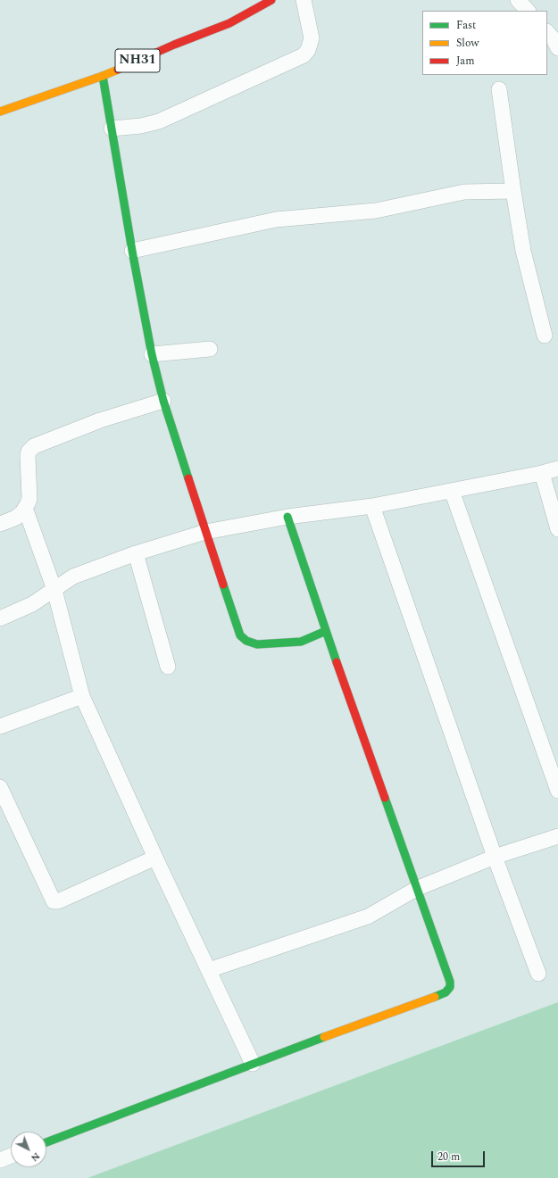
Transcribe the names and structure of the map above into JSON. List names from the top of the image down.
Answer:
{
  "streets": {
    "main road": ["NH31"]
  },
  "legend": ["Fast", "Slow", "Jam"],
  "scale_bar": "20 m",
  "north": "bottom right"
}
